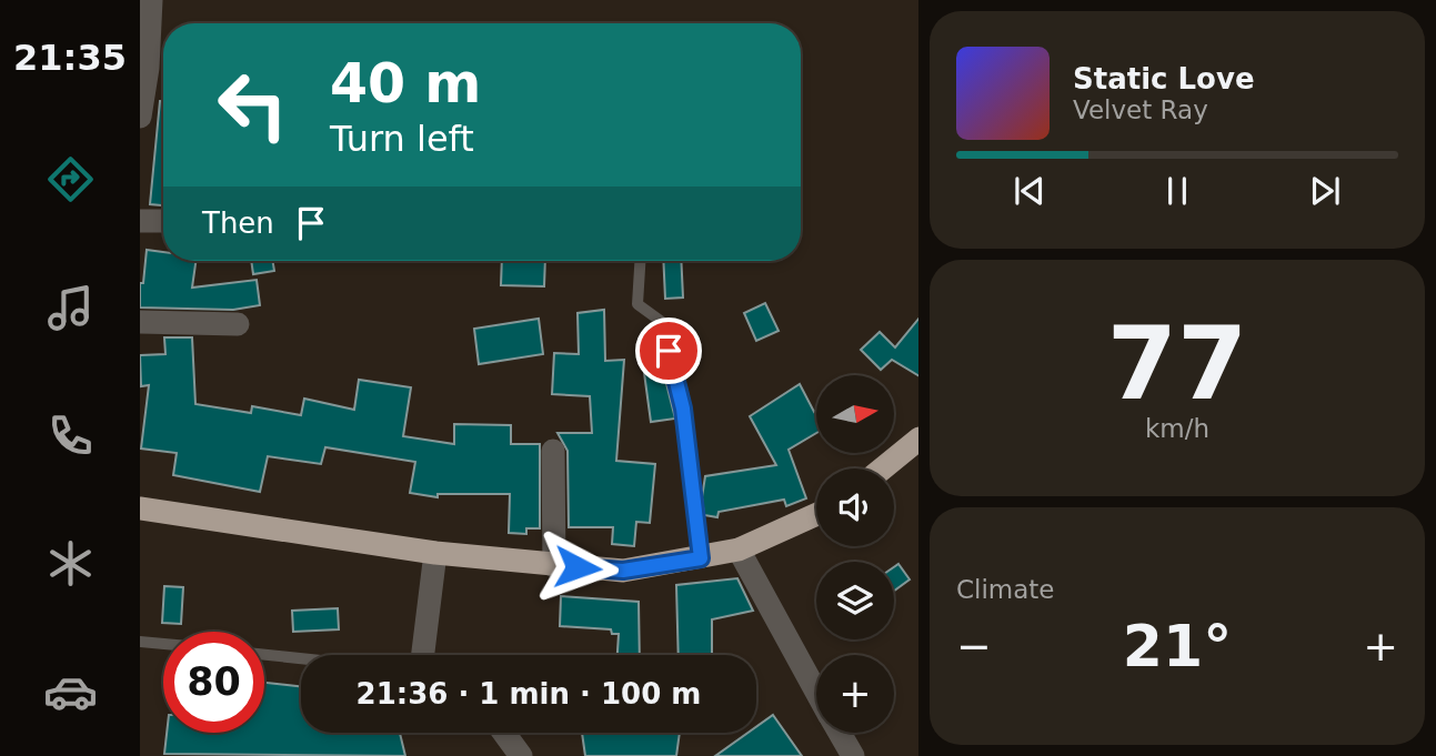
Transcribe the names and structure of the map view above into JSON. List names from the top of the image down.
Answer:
{
  "north": "right",
  "page": {
    "tabs": "21:35",
    "turn": ["40 m", "Turn left"],
    "song": ["Static Love", "Velvet Ray"],
    "then": "Then",
    "tile": [
      ["77", "km/h"],
      "Climate"
    ],
    "map_buttons": "+",
    "heat": ["−", "21°", "+"],
    "limit": "80",
    "trip": "21:36 · 1 min · 100 m"
  }
}
